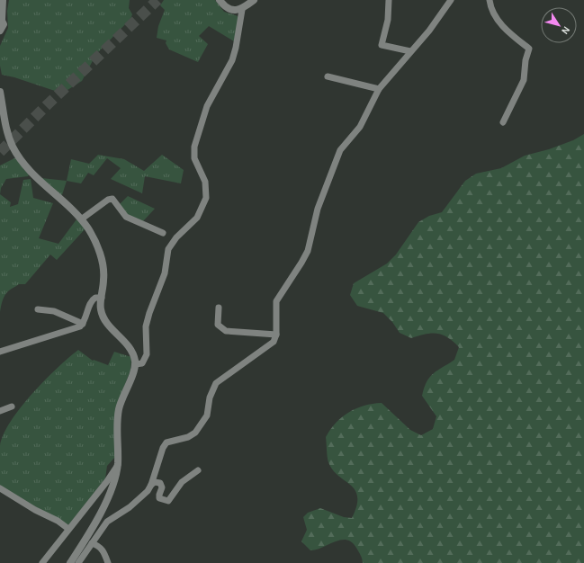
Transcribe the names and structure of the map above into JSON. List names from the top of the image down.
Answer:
{
  "north": "bottom right"
}
